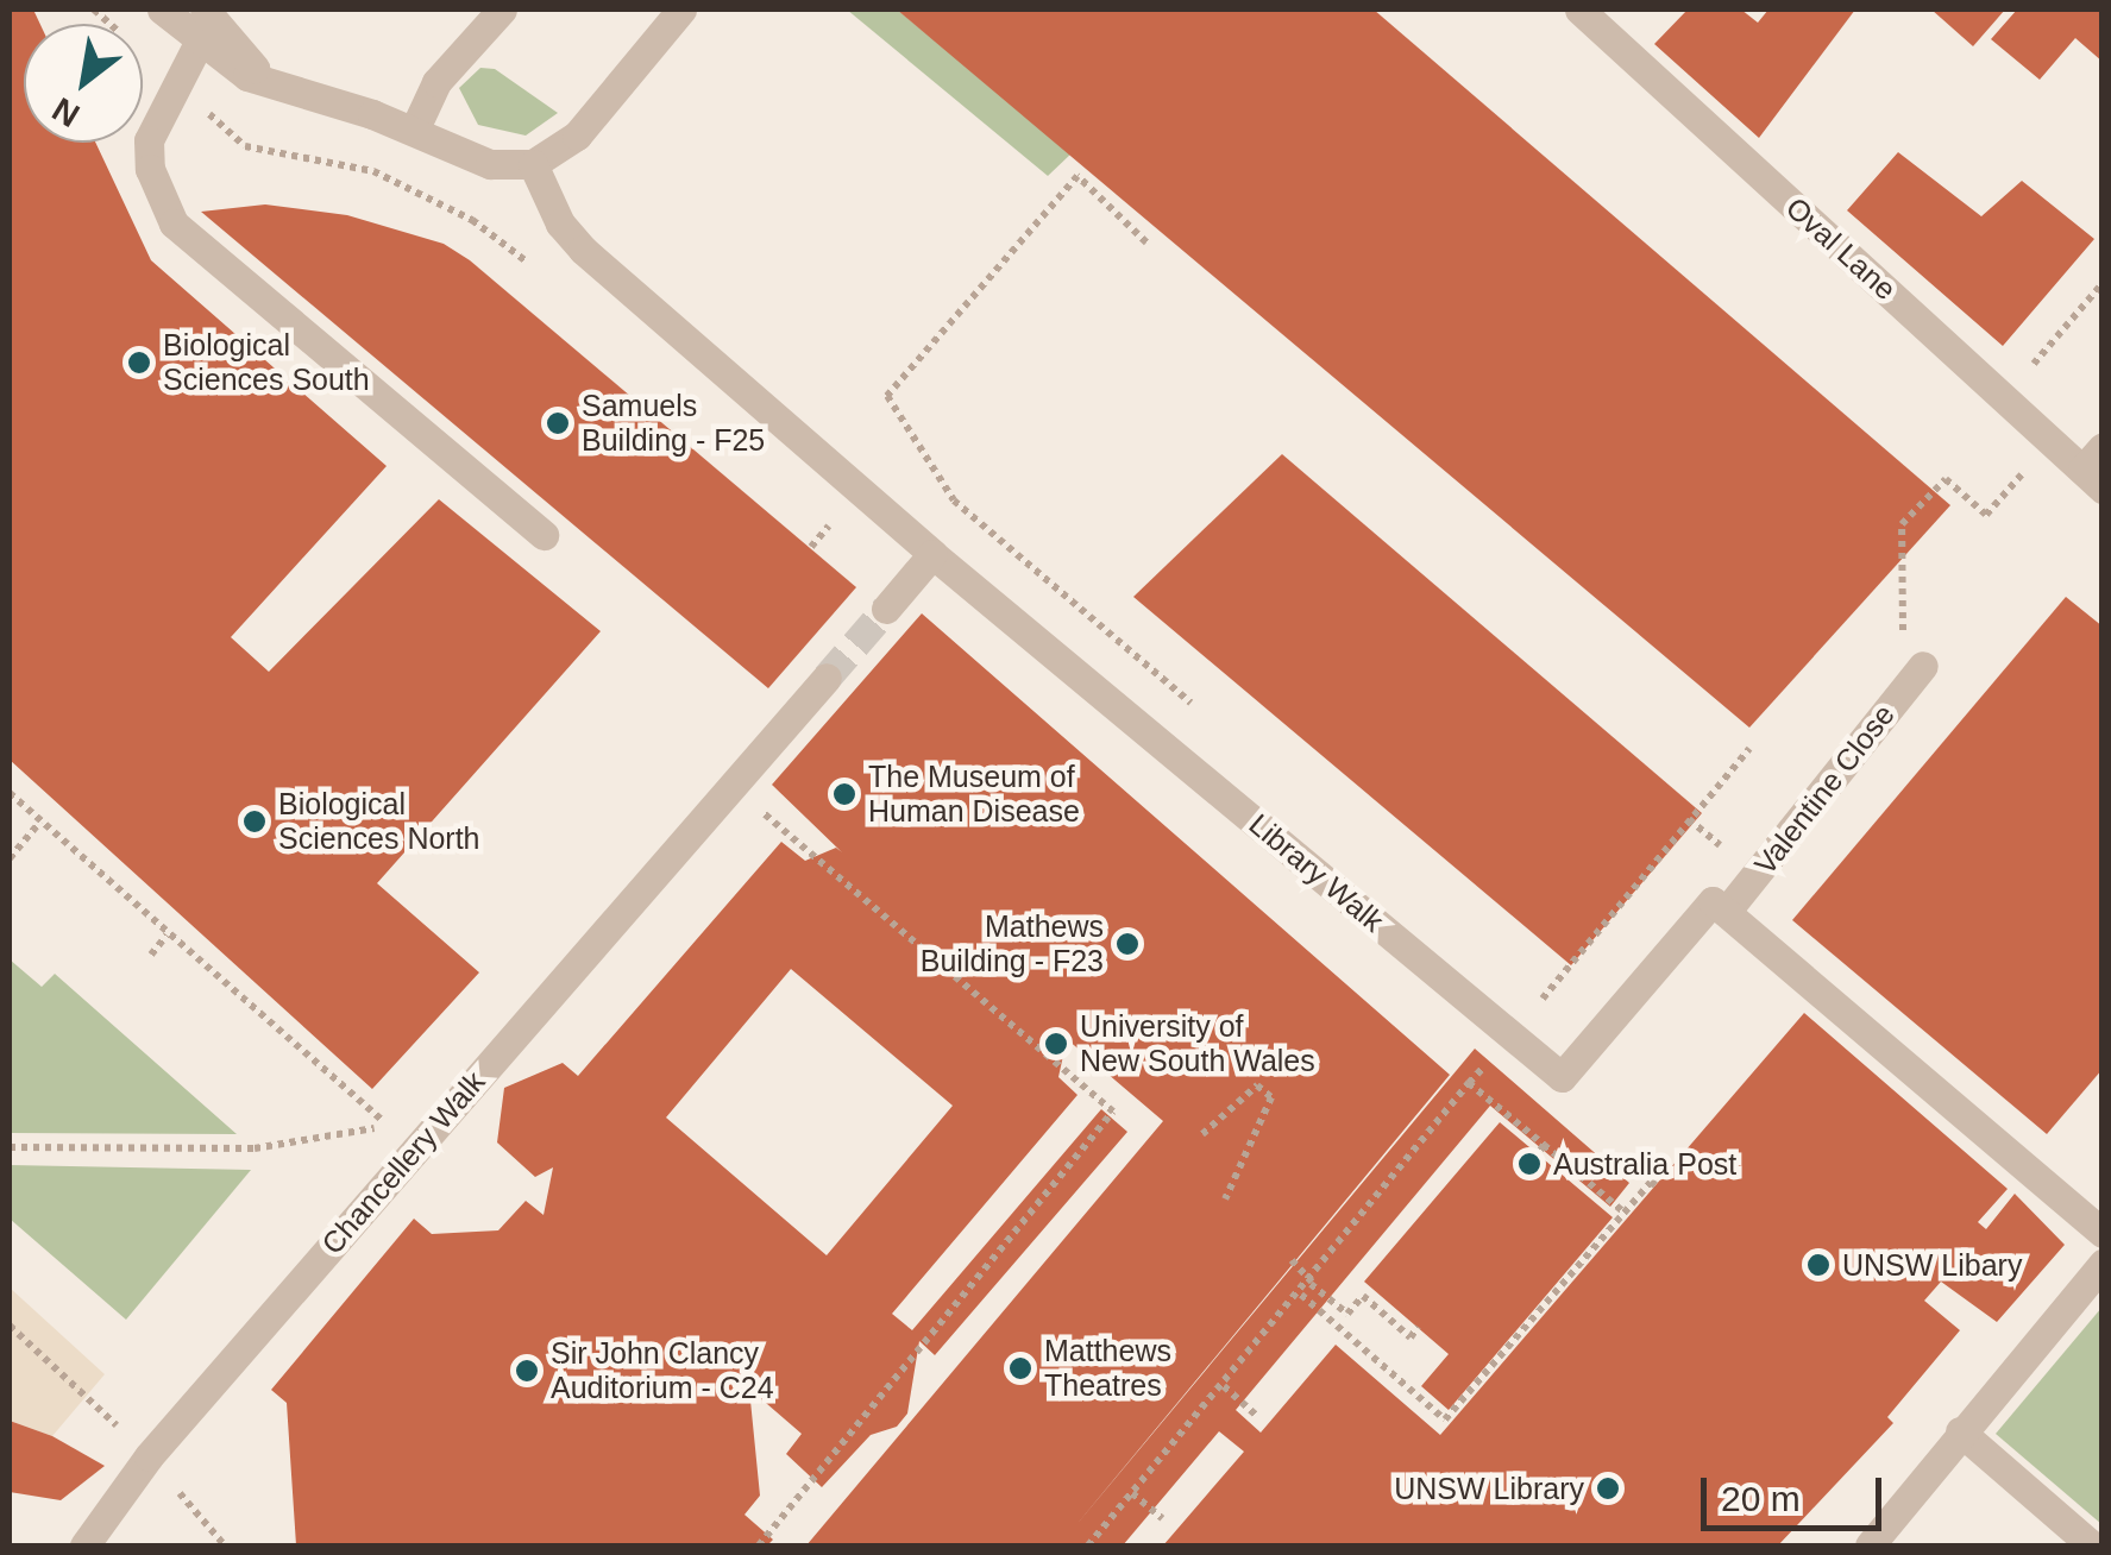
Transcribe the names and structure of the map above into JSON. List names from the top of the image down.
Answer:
{
  "streets": {
    "street": [
      "Oval Lane",
      "Valentine Close",
      "Library Walk",
      "Chancellery Walk"
    ]
  },
  "crossings": [
    ["Valentine Close", "Library Walk"]
  ],
  "places": [
    "Biological Sciences South",
    "Samuels Building - F25",
    "The Museum of Human Disease",
    "Biological Sciences North",
    "Mathews Building - F23",
    "University of New South Wales",
    "Australia Post",
    "UNSW Libary",
    "Matthews Theatres",
    "Sir John Clancy Auditorium - C24",
    "UNSW Library"
  ],
  "scale_bar": "20 m",
  "north": "bottom left"
}
